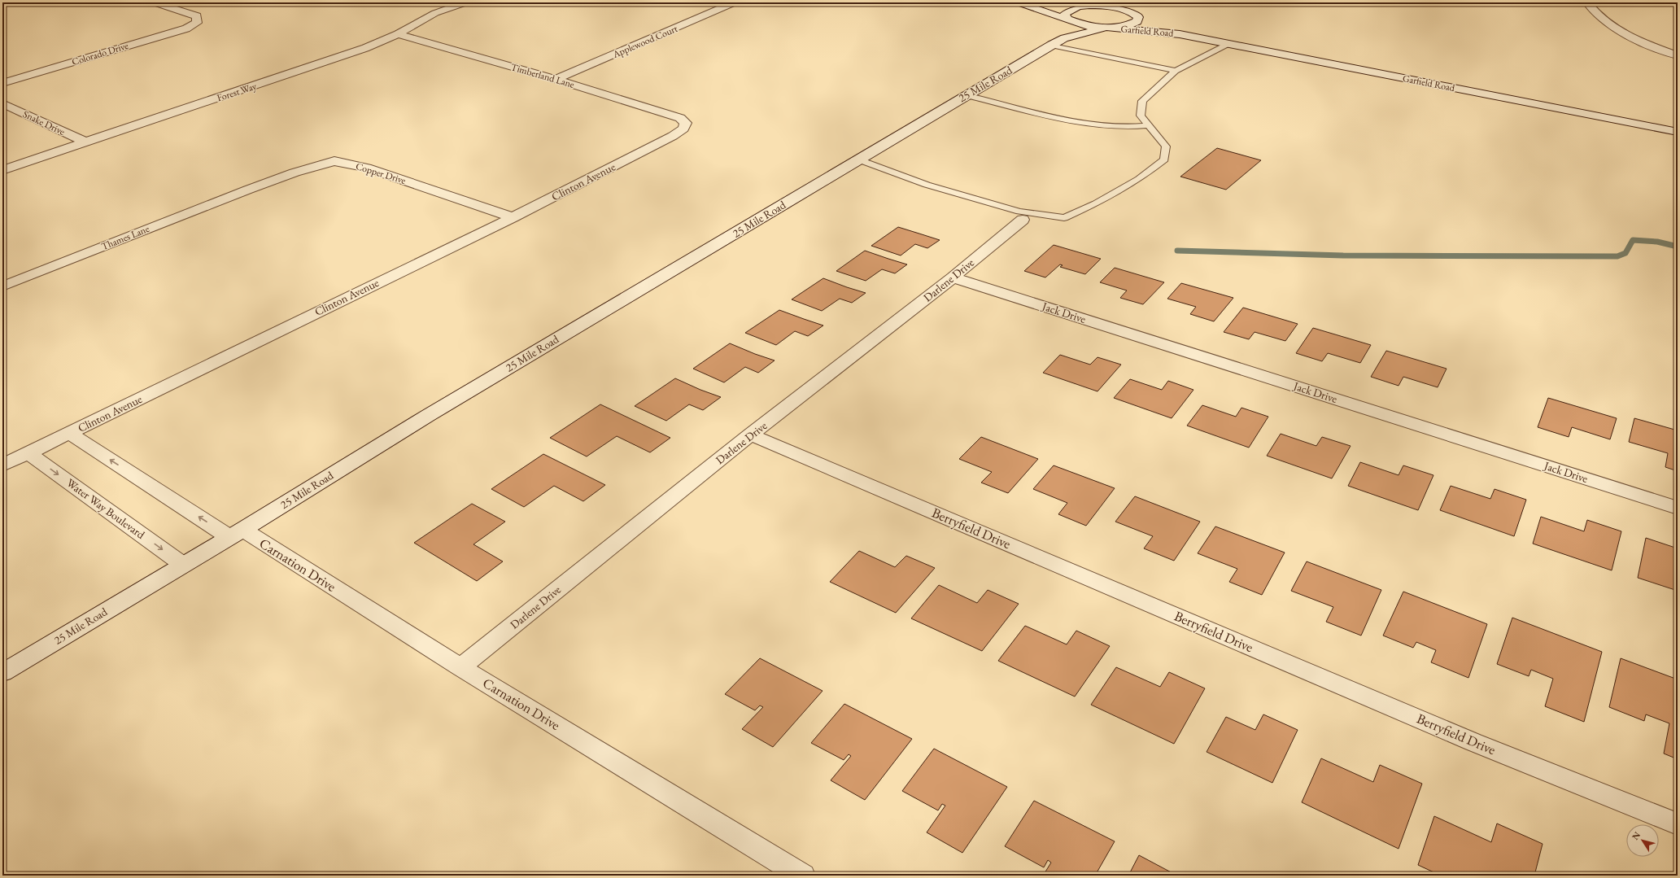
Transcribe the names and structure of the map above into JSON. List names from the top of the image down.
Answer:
{
  "streets": {
    "street": [
      "Garfield Road",
      "Applewood Court",
      "Colorado Drive",
      "Timberland Lane",
      "25 Mile Road",
      "Forest Way",
      "Snake Drive",
      "Copper Drive",
      "Clinton Avenue",
      "Thames Lane",
      "Darlene Drive",
      "Jack Drive",
      "Water Way Boulevard",
      "Berryfield Drive",
      "Carnation Drive"
    ]
  },
  "crossings": [
    ["Garfield Road", "25 Mile Road"],
    ["Applewood Court", "Timberland Lane"],
    ["Timberland Lane", "Forest Way"],
    ["Timberland Lane", "Clinton Avenue"],
    ["25 Mile Road", "Water Way Boulevard"],
    ["25 Mile Road", "Carnation Drive"],
    ["Forest Way", "Snake Drive"],
    ["Copper Drive", "Clinton Avenue"],
    ["Copper Drive", "Thames Lane"],
    ["Clinton Avenue", "Water Way Boulevard"],
    ["Darlene Drive", "Jack Drive"],
    ["Darlene Drive", "Berryfield Drive"],
    ["Darlene Drive", "Carnation Drive"]
  ],
  "north": "top left"
}
